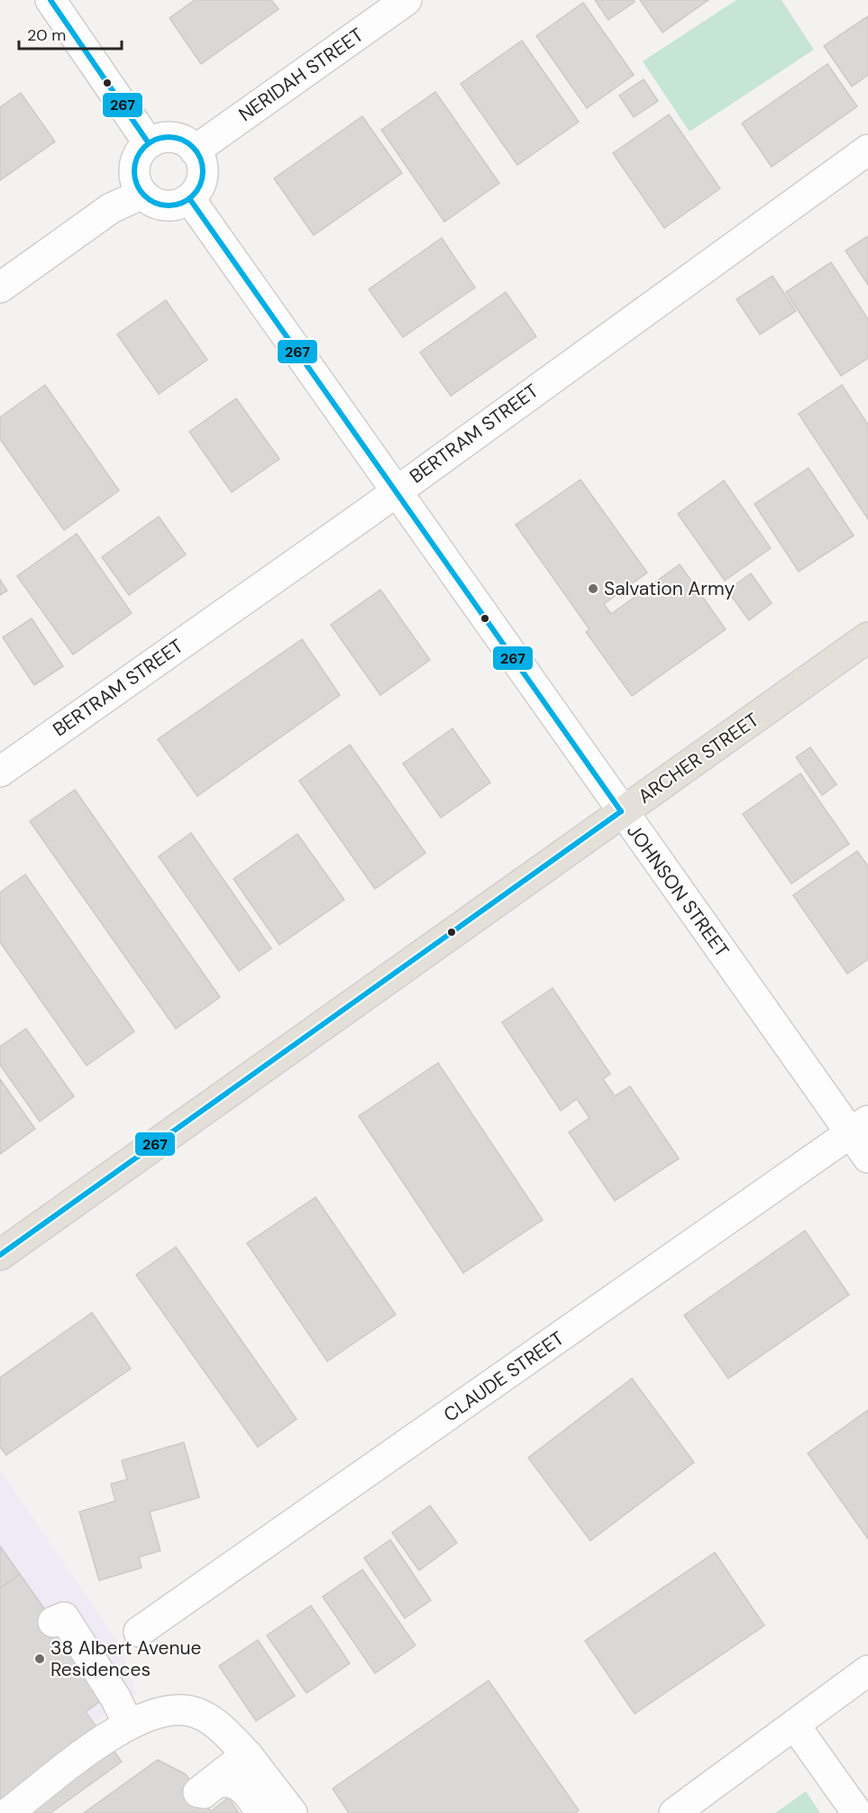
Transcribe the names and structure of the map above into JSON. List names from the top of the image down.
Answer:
{
  "streets": {
    "main road": ["ARCHER STREET"],
    "street": [
      "NERIDAH STREET",
      "BERTRAM STREET",
      "JOHNSON STREET",
      "CLAUDE STREET"
    ]
  },
  "crossings": [
    ["NERIDAH STREET", "JOHNSON STREET"],
    ["BERTRAM STREET", "JOHNSON STREET"],
    ["ARCHER STREET", "JOHNSON STREET"],
    ["JOHNSON STREET", "CLAUDE STREET"]
  ],
  "places": ["Salvation Army", "38 Albert Avenue Residences"],
  "lines": ["transit line 267"],
  "scale_bar": "20 m"
}
